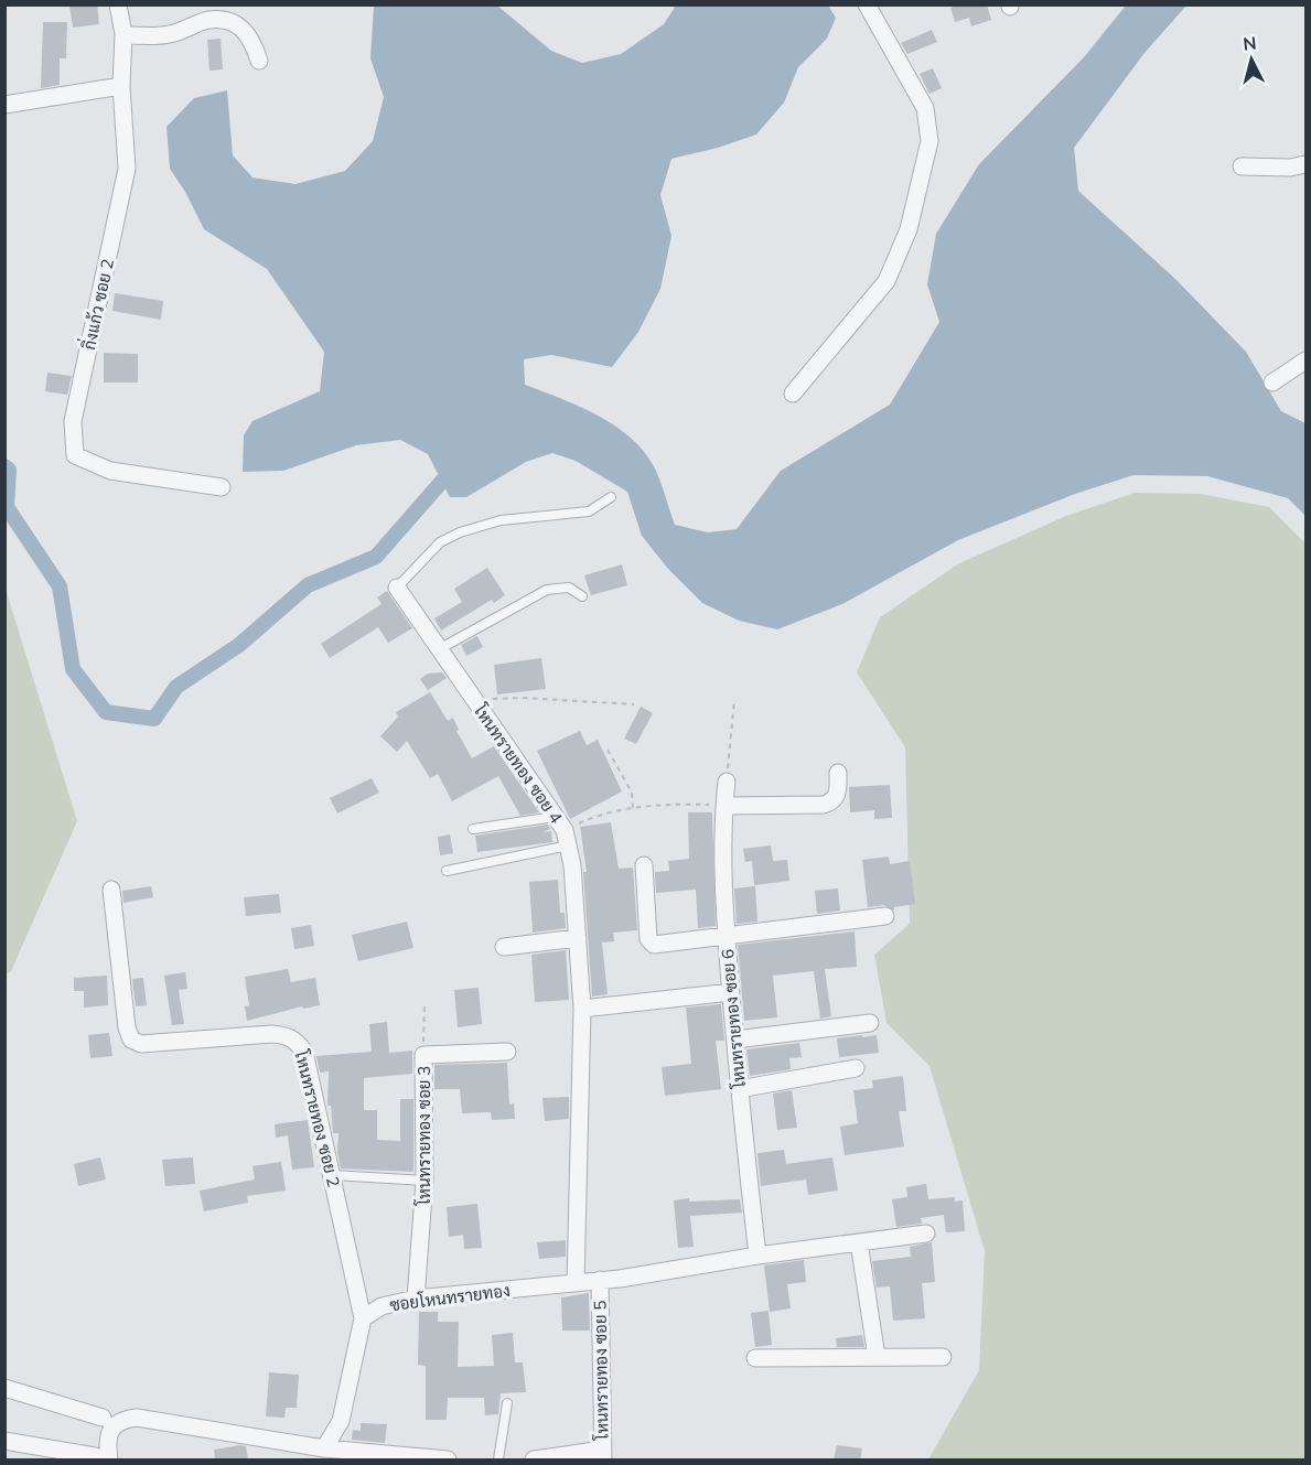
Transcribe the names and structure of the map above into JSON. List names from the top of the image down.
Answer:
{
  "streets": {
    "street": [
      "กิ่งแก้ว ซอย 2",
      "โหนทรายทอง ซอย 4",
      "โหนทรายทอง ซอย 6",
      "โหนทรายทอง ซอย 2",
      "โหนทรายทอง ซอย 3",
      "ซอยโหนทรายทอง",
      "โหนทรายทอง ซอย 5"
    ]
  },
  "crossings": [
    ["โหนทรายทอง ซอย 4", "ซอยโหนทรายทอง"],
    ["โหนทรายทอง ซอย 6", "ซอยโหนทรายทอง"],
    ["โหนทรายทอง ซอย 2", "ซอยโหนทรายทอง"],
    ["โหนทรายทอง ซอย 3", "ซอยโหนทรายทอง"],
    ["ซอยโหนทรายทอง", "โหนทรายทอง ซอย 5"]
  ],
  "north": "top"
}
